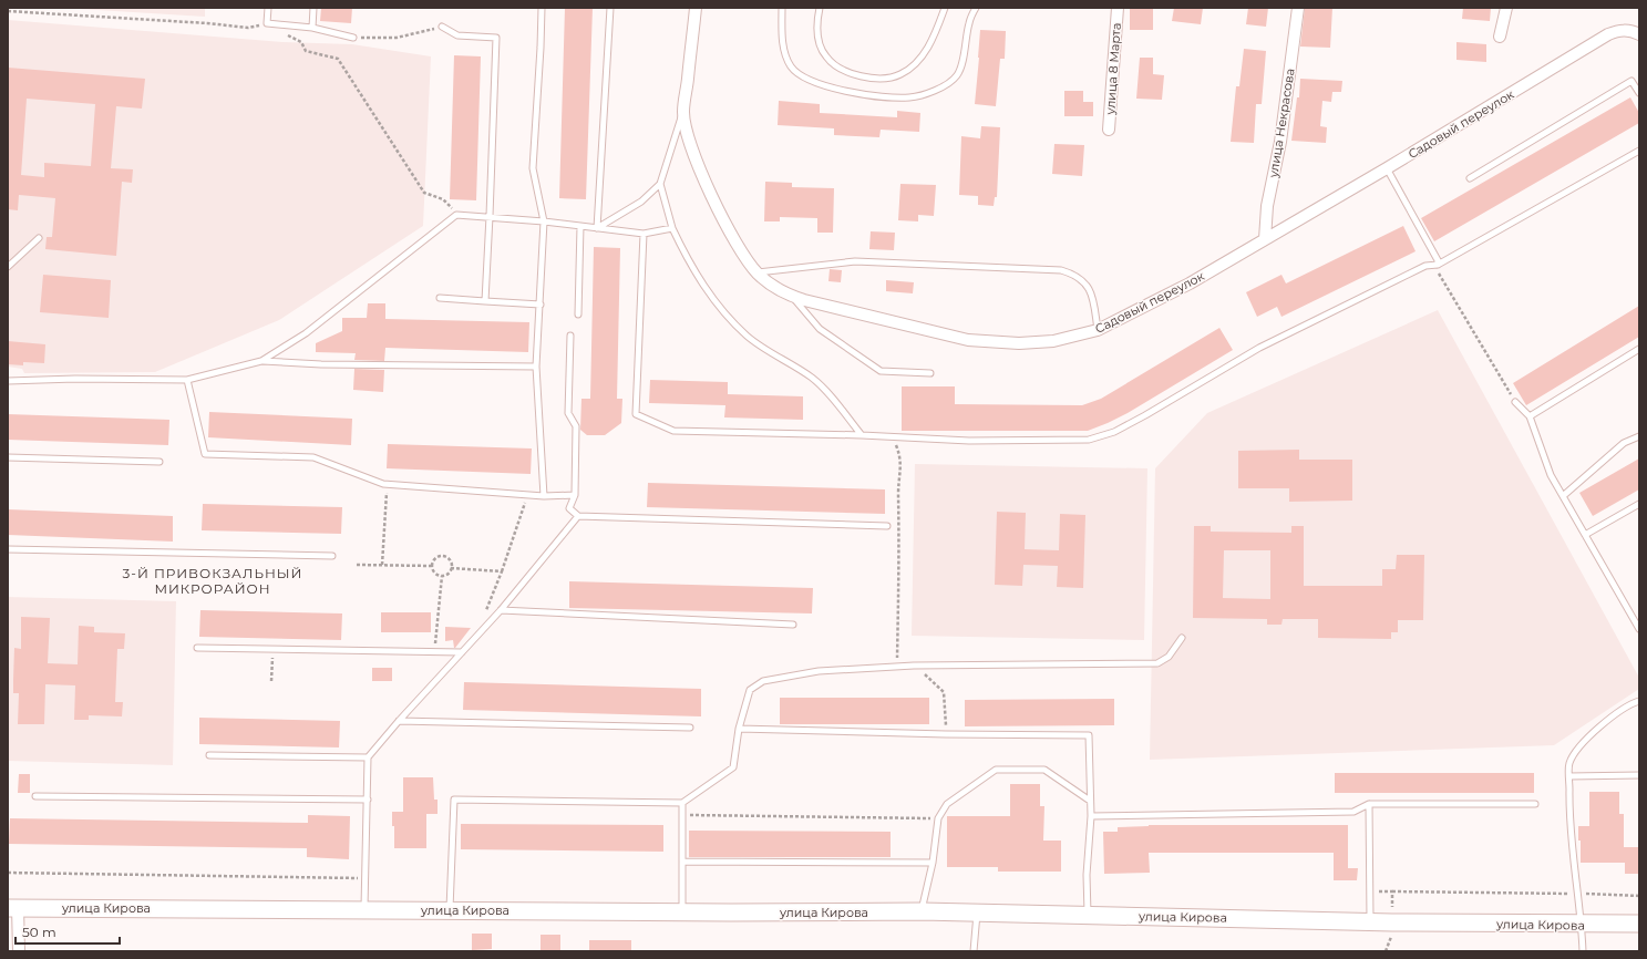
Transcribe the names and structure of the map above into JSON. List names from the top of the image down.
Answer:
{
  "streets": {
    "main road": ["улица Кирова"],
    "street": ["улица 8 Марта", "улица Некрасова", "Садовый переулок"]
  },
  "crossings": [
    ["улица Некрасова", "Садовый переулок"]
  ],
  "districts": ["3-Й ПРИВОКЗАЛЬНЫЙ МИКРОРАЙОН"],
  "scale_bar": "50 m"
}
